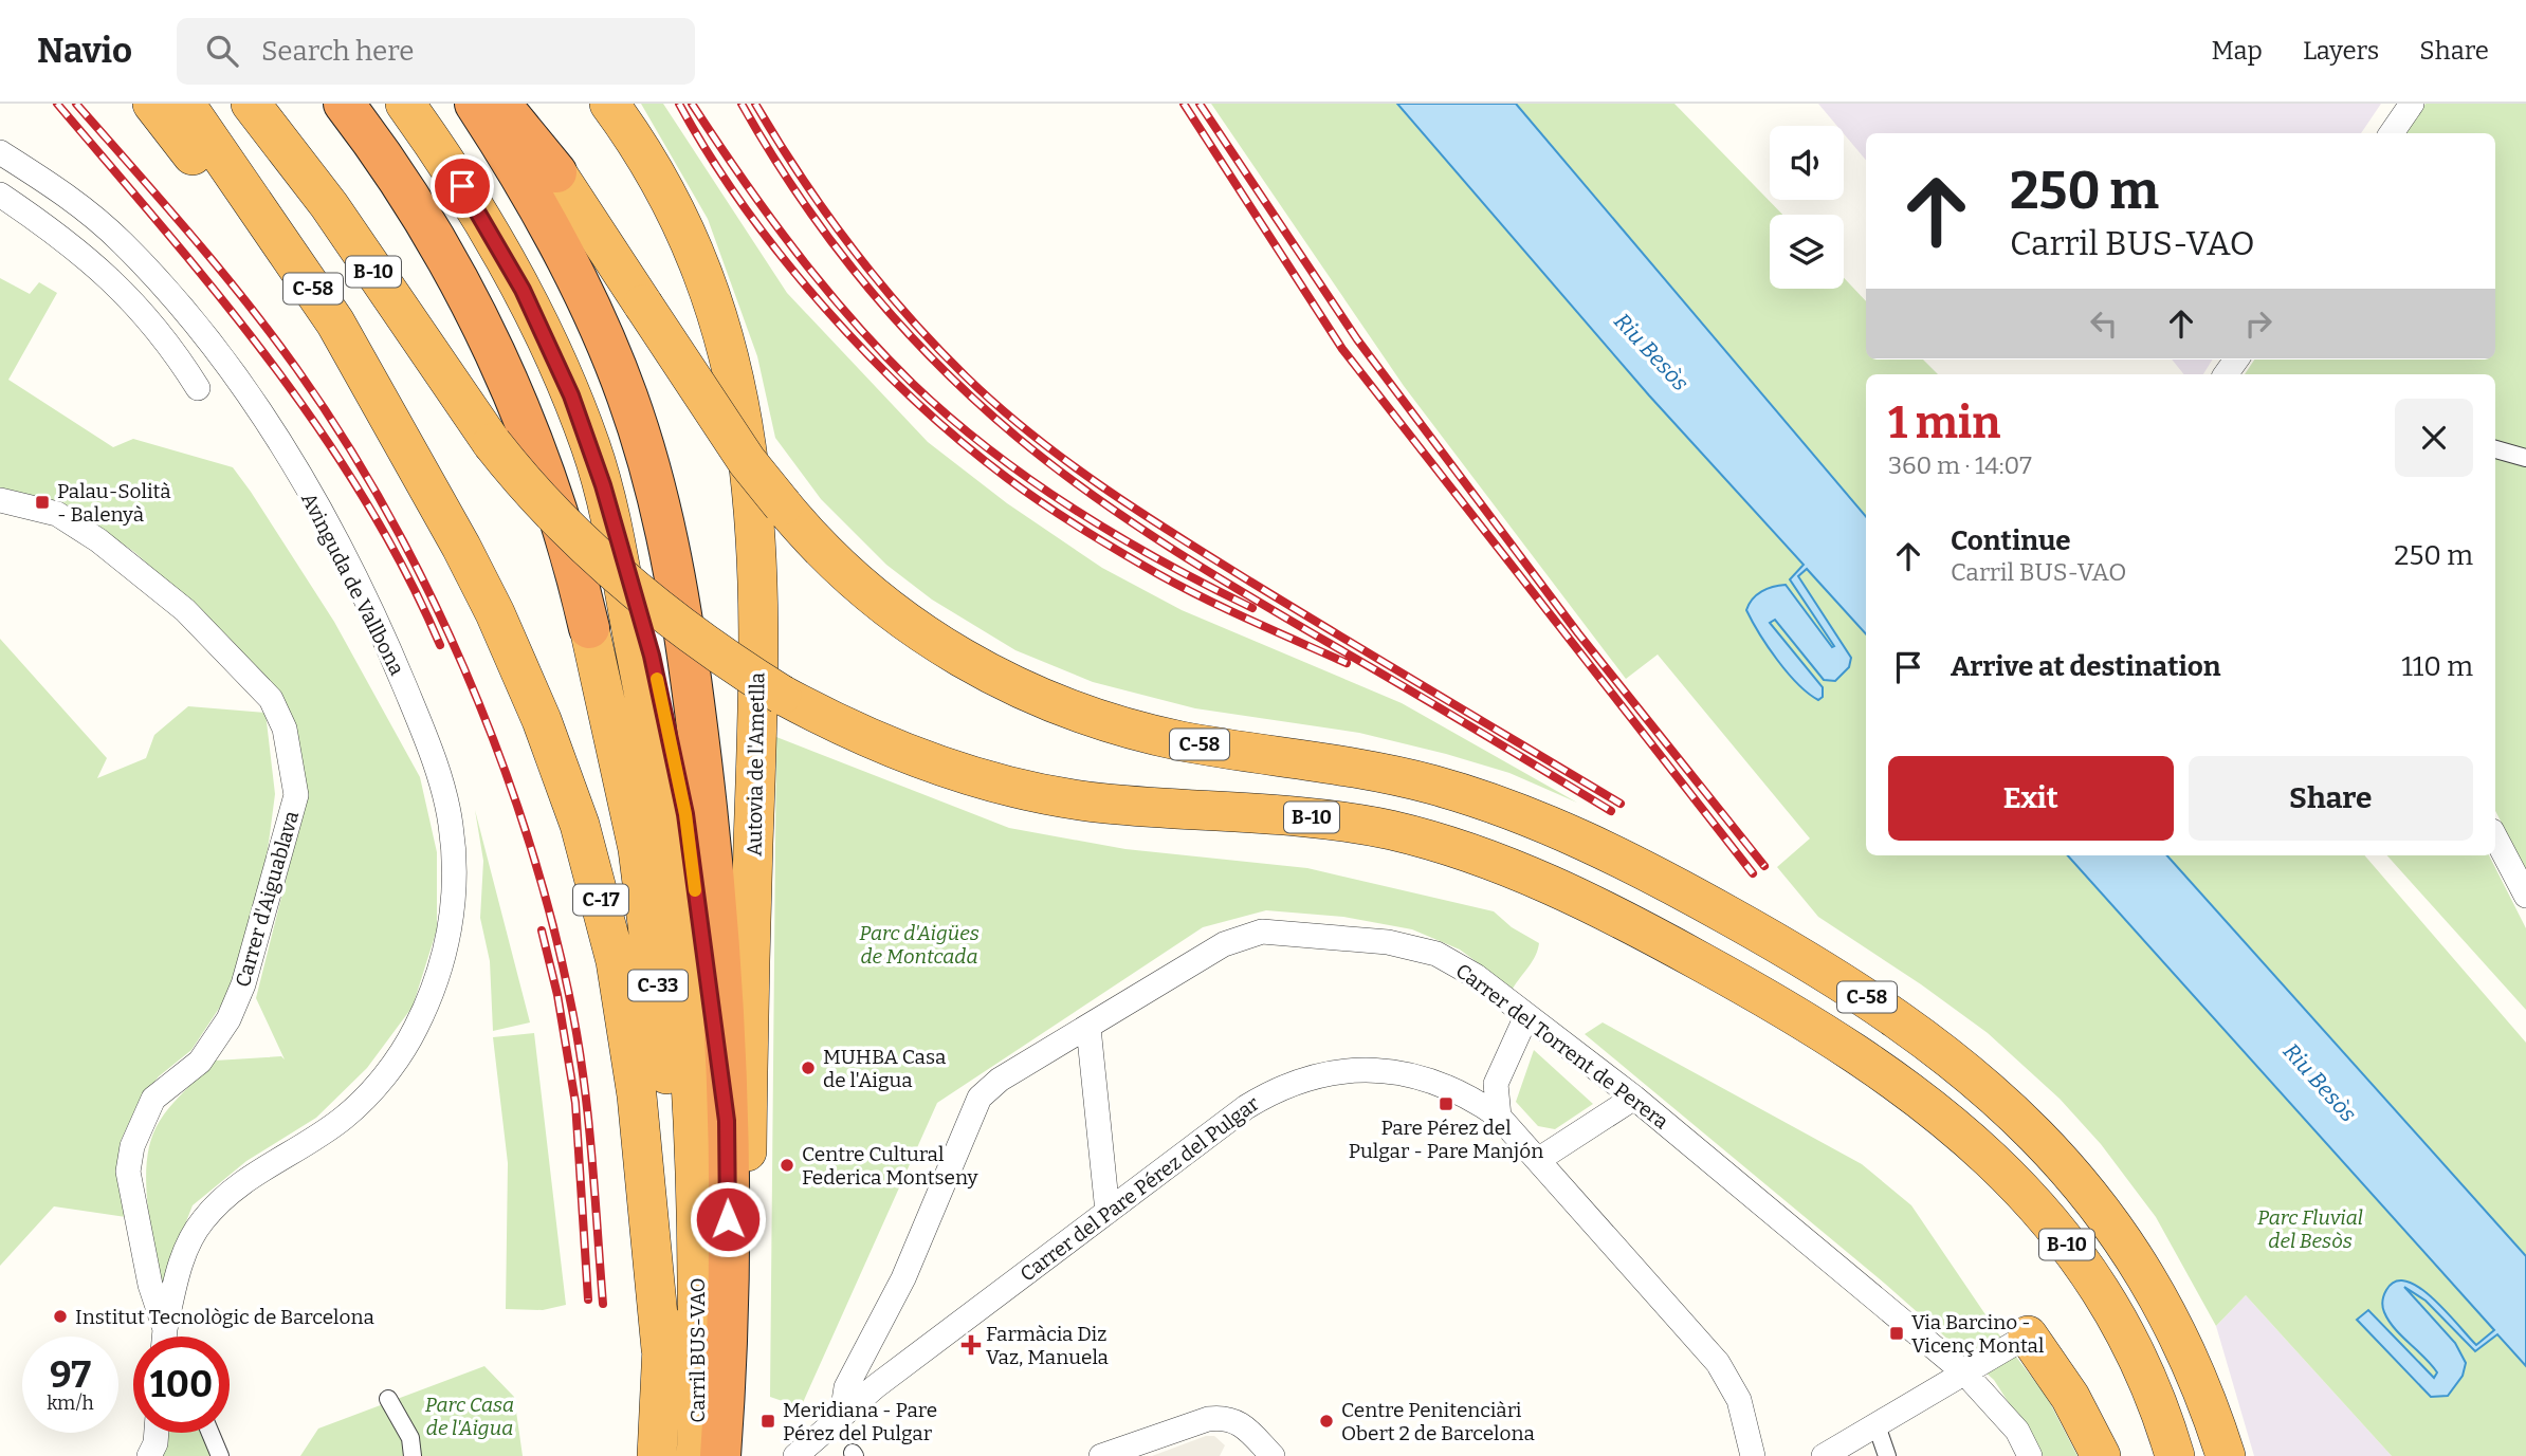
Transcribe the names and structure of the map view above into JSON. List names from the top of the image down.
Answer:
{
  "streets": {
    "highway": [
      "B-10",
      "C-58",
      "Autovia de l'Ametlla",
      "C-17",
      "C-33",
      "Carril BUS-VAO"
    ],
    "street": [
      "Avinguda de Vallbona",
      "Carrer d'Aiguablava",
      "Carrer del Torrent de Perera",
      "Carrer del Pare Pérez del Pulgar"
    ]
  },
  "crossings": [
    ["C-58", "C-17"],
    ["C-17", "C-33"],
    ["Carrer del Torrent de Perera", "Carrer del Pare Pérez del Pulgar"]
  ],
  "water": ["Riu Besòs"],
  "parks": ["Parc d'Aigües de Montcada", "Parc Fluvial del Besòs", "Parc Casa de l'Aigua"],
  "places": {
    "transit": [
      "Palau-Solità - Balenyà",
      "Pare Pérez del Pulgar - Pare Manjón",
      "Via Barcino - Vicenç Montal",
      "Meridiana - Pare Pérez del Pulgar"
    ],
    "other": [
      "MUHBA Casa de l'Aigua",
      "Centre Cultural Federica Montseny",
      "Institut Tecnològic de Barcelona",
      "Centre Penitenciàri Obert 2 de Barcelona"
    ],
    "health": ["Farmàcia Diz Vaz, Manuela"]
  },
  "page": {
    "header": "Navio",
    "search": "Search here",
    "nav": ["Map", "Layers", "Share"],
    "turn": ["250 m", "Carril BUS-VAO"],
    "heading": ["1 min", "360 m · 14:07"],
    "list": [
      {
        "name": "Continue",
        "note": "Carril BUS-VAO",
        "value": "250 m"
      },
      {
        "name": "Arrive at destination",
        "value": "110 m"
      }
    ],
    "buttons": ["Exit", "Share"],
    "speed": "97 km/h",
    "limit": "100"
  }
}
